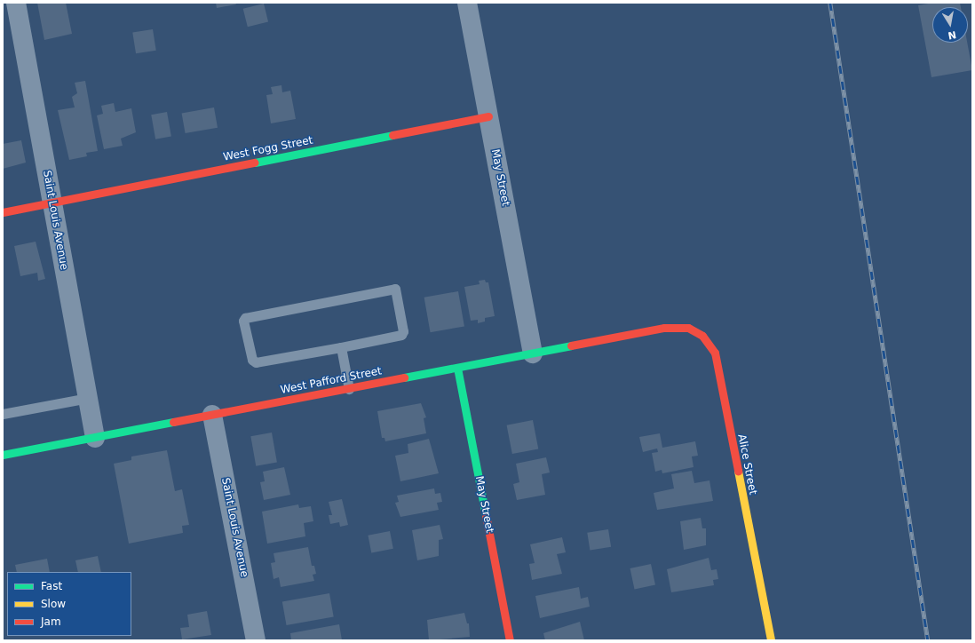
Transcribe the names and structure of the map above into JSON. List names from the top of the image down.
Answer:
{
  "streets": {
    "street": [
      "West Fogg Street",
      "May Street",
      "Saint Louis Avenue",
      "West Pafford Street",
      "Alice Street"
    ]
  },
  "crossings": [
    ["West Fogg Street", "May Street"],
    ["West Fogg Street", "Saint Louis Avenue"],
    ["May Street", "West Pafford Street"],
    ["Saint Louis Avenue", "West Pafford Street"],
    ["West Pafford Street", "Alice Street"]
  ],
  "legend": ["Fast", "Slow", "Jam"],
  "north": "bottom"
}
